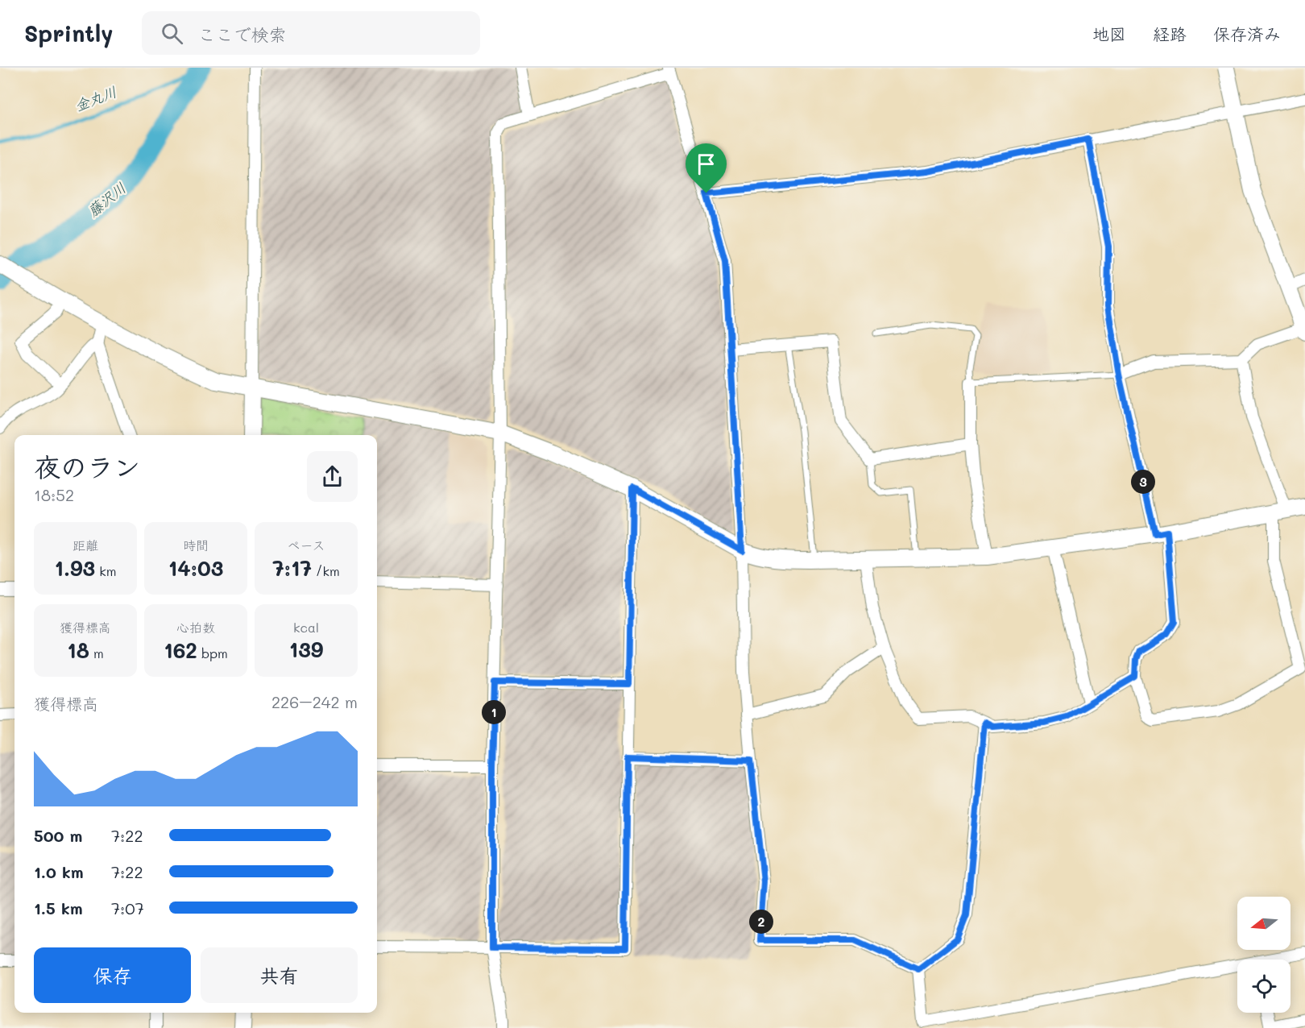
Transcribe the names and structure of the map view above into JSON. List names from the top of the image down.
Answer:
{
  "water": ["金丸川", "藤沢川"],
  "north": "left",
  "page": {
    "header": "Sprintly",
    "search": "ここで検索",
    "nav": ["地図", "経路", "保存済み"],
    "heading": ["夜のラン", "18:52"],
    "pins": ["3", "1", "2"],
    "stats": [
      ["距離", "1.93 km"],
      ["時間", "14:03"],
      ["ペース", "7:17 /km"],
      ["獲得標高", "18 m"],
      ["心拍数", "162 bpm"],
      ["kcal", "139"]
    ],
    "chart": ["獲得標高", "226–242 m"],
    "list": [
      {
        "name": "500 m",
        "note": "7:22"
      },
      {
        "name": "1.0 km",
        "note": "7:22"
      },
      {
        "name": "1.5 km",
        "note": "7:07"
      }
    ],
    "buttons": ["保存", "共有"]
  }
}
